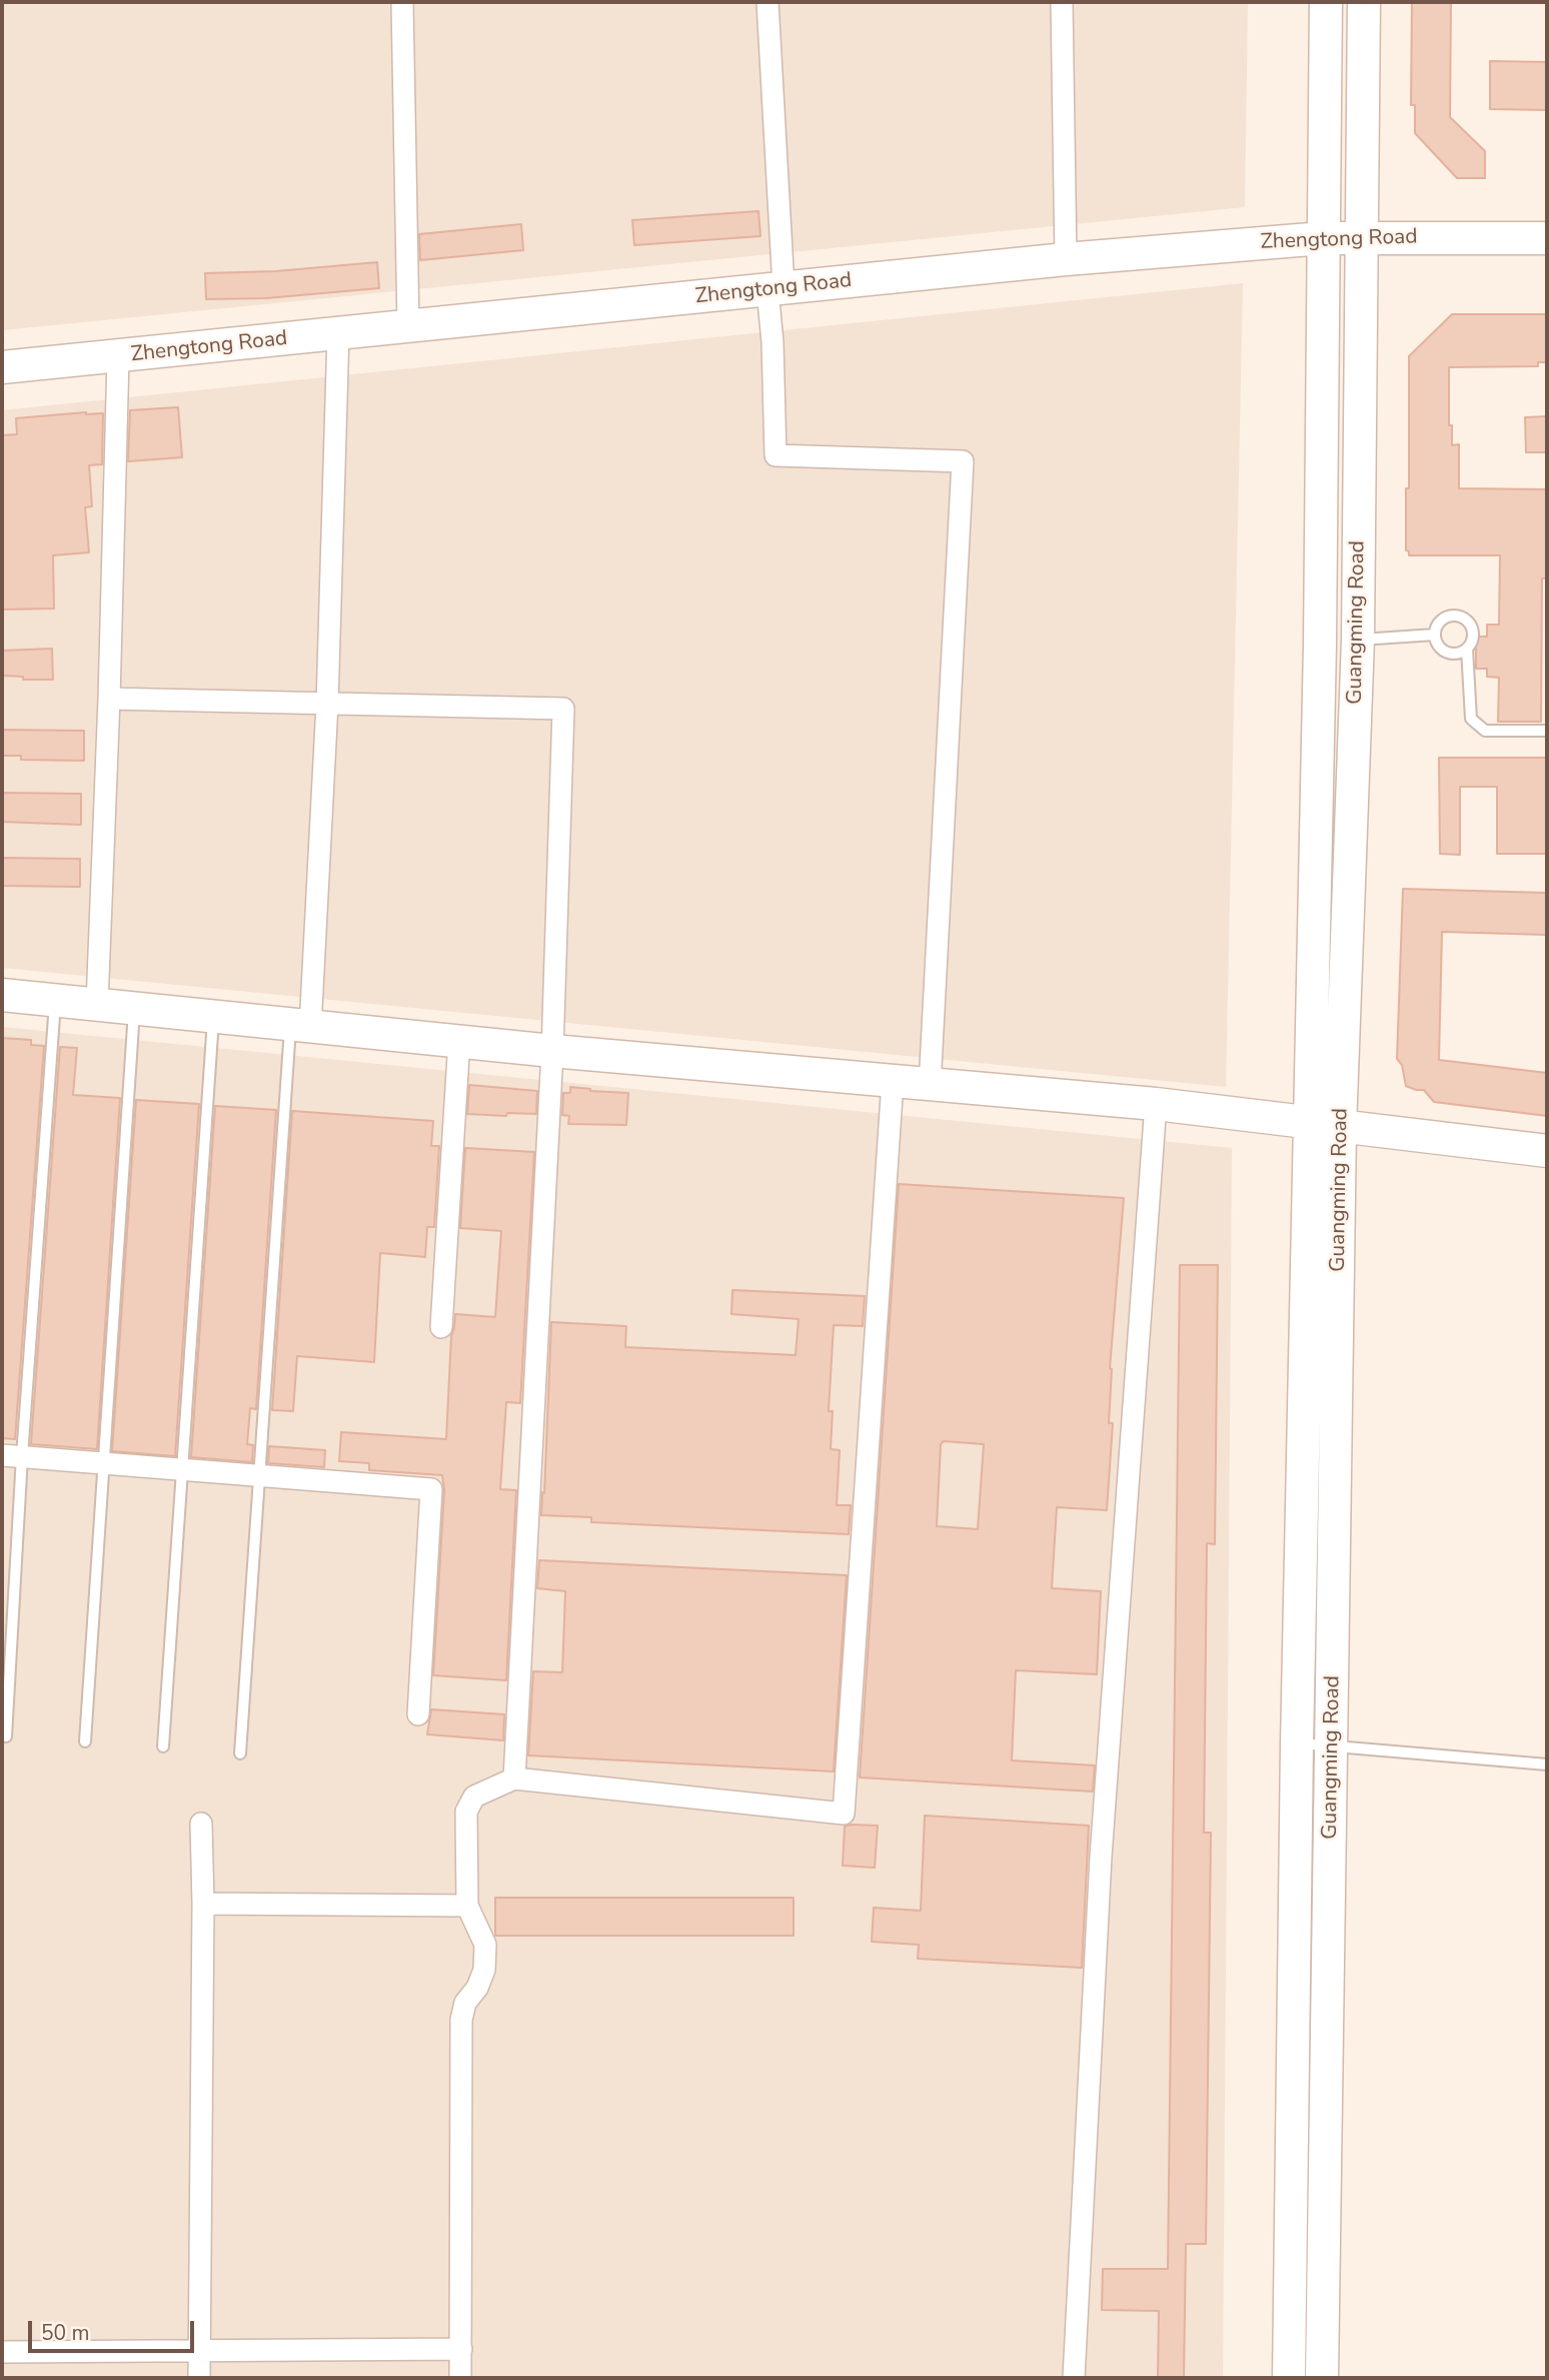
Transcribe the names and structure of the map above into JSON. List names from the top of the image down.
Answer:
{
  "streets": {
    "main road": ["Zhengtong Road", "Guangming Road"]
  },
  "crossings": [
    ["Zhengtong Road", "Guangming Road"]
  ],
  "scale_bar": "50 m"
}
